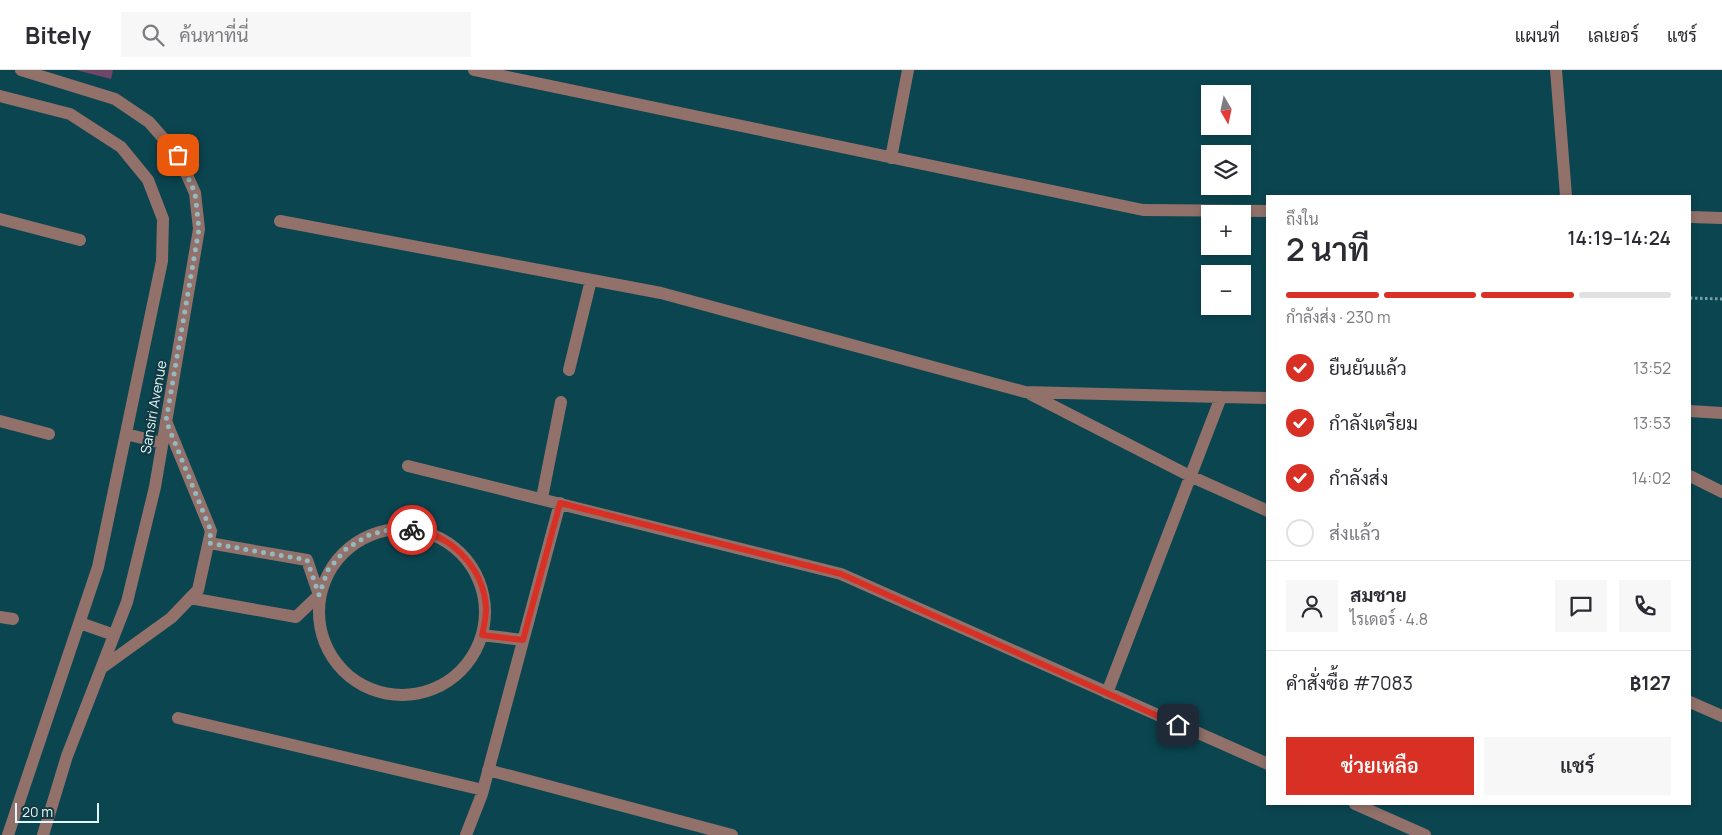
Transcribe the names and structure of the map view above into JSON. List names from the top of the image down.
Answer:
{
  "streets": {
    "street": ["Sansiri Avenue"]
  },
  "scale_bar": "20 m",
  "north": "bottom",
  "page": {
    "header": "Bitely",
    "search": "ค้นหาที่นี่",
    "nav": ["แผนที่", "เลเยอร์", "แชร์"],
    "map_buttons": ["+", "−"],
    "heading": ["2 นาที", "ถึงใน", "14:19–14:24"],
    "panel": [
      "สมชาย",
      "ไรเดอร์ · 4.8",
      "คำสั่งซื้อ #7083",
      "฿127"
    ],
    "bar": "กำลังส่ง · 230 m",
    "list": [
      ["ยืนยันแล้ว", "13:52"],
      ["กำลังเตรียม", "13:53"],
      ["กำลังส่ง", "14:02"],
      "ส่งแล้ว"
    ],
    "buttons": ["ช่วยเหลือ", "แชร์"],
    "scale": "20 m"
  }
}
